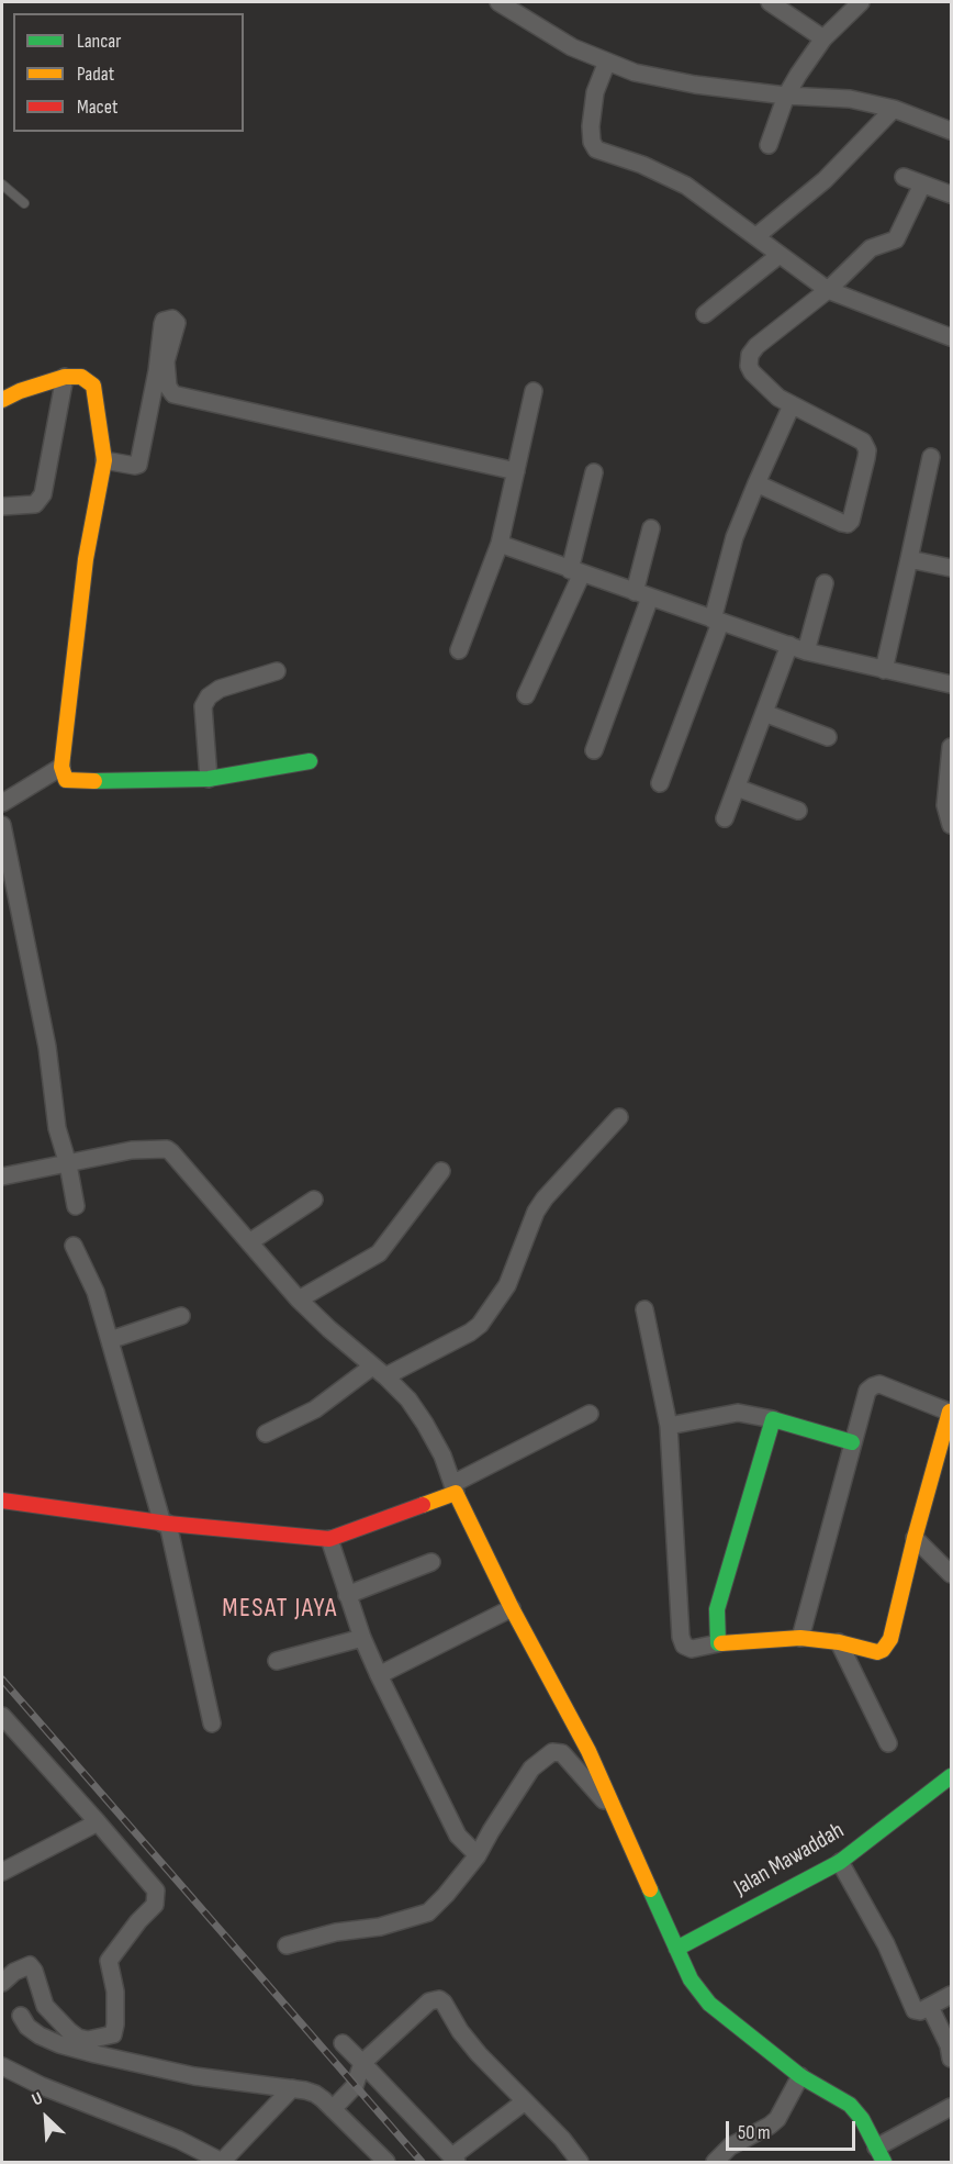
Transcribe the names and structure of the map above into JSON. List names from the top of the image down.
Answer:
{
  "streets": {
    "street": ["Jalan Mawaddah"]
  },
  "districts": ["MESAT JAYA"],
  "legend": ["Lancar", "Padat", "Macet"],
  "scale_bar": "50 m",
  "north": "top left"
}
